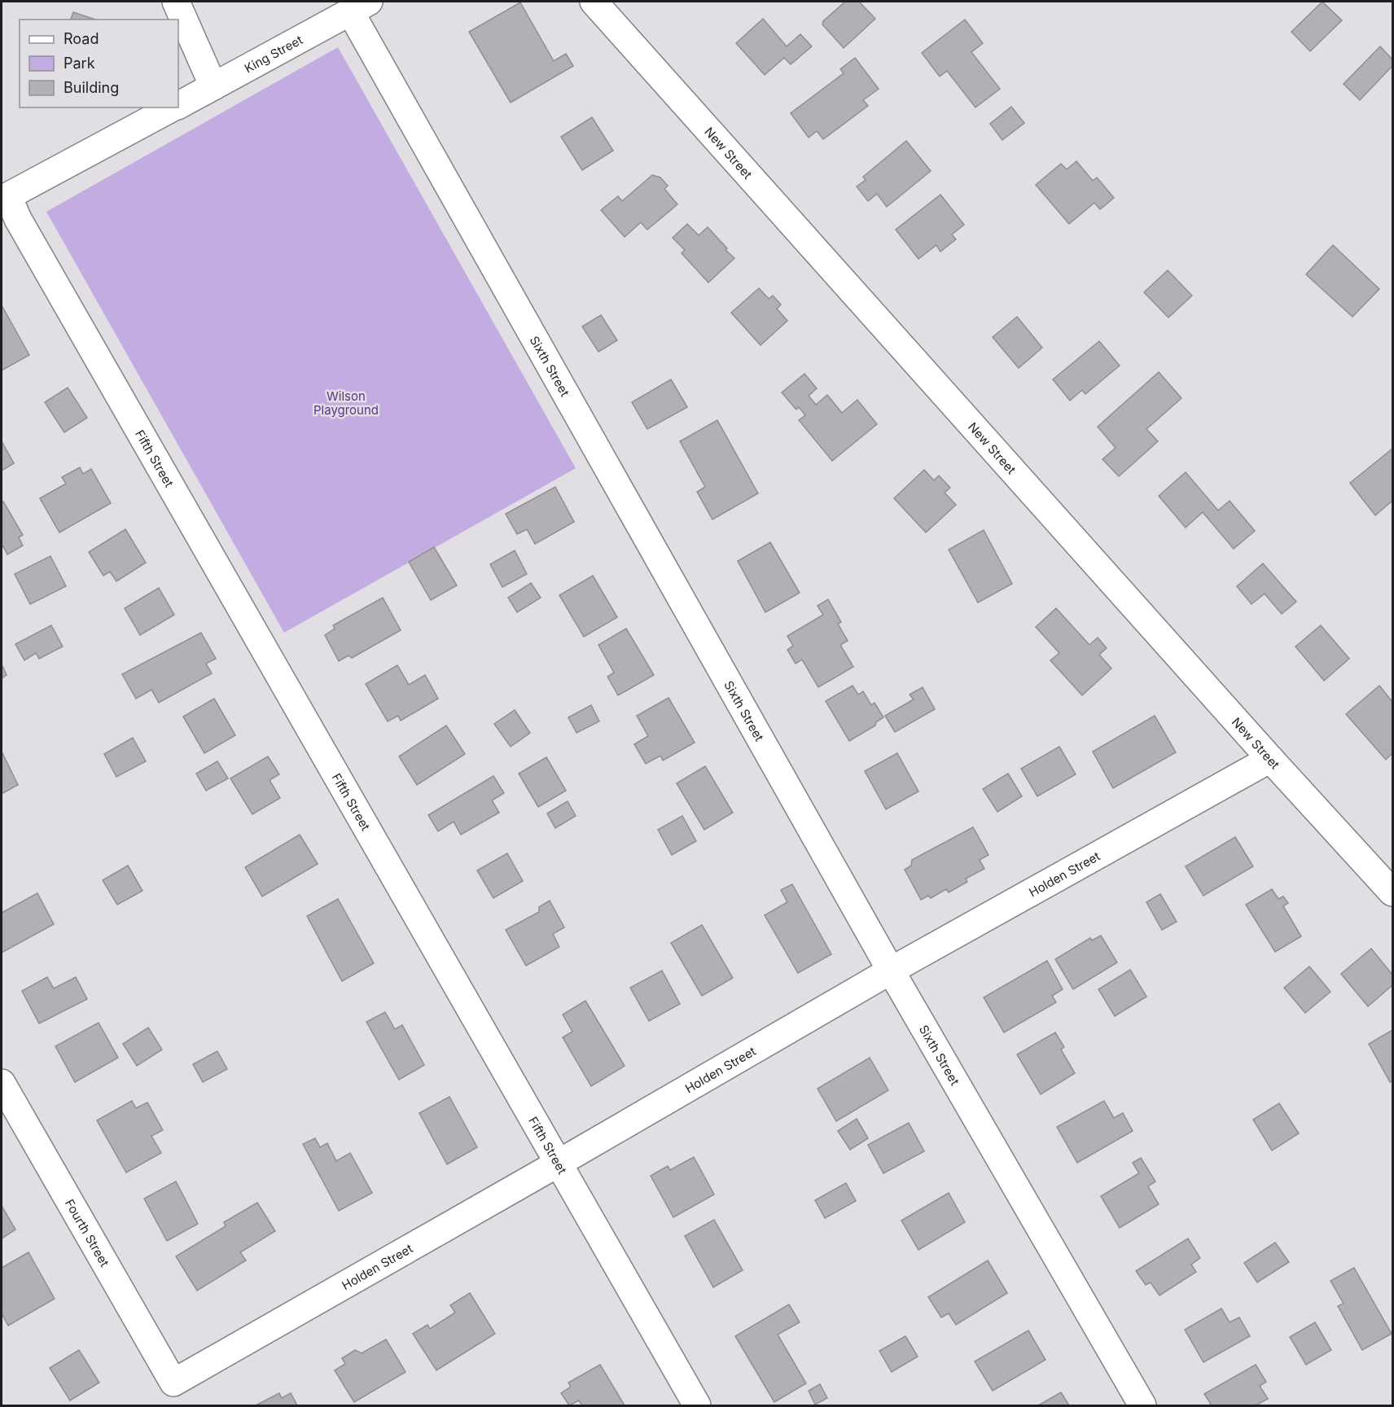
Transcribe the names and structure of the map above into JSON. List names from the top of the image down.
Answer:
{
  "streets": {
    "street": [
      "King Street",
      "New Street",
      "Sixth Street",
      "Fifth Street",
      "Holden Street",
      "Fourth Street"
    ]
  },
  "crossings": [
    ["King Street", "Sixth Street"],
    ["King Street", "Fifth Street"],
    ["New Street", "Holden Street"],
    ["Sixth Street", "Holden Street"],
    ["Fifth Street", "Holden Street"],
    ["Holden Street", "Fourth Street"]
  ],
  "parks": ["Wilson Playground"],
  "legend": ["Road", "Park", "Building"]
}
